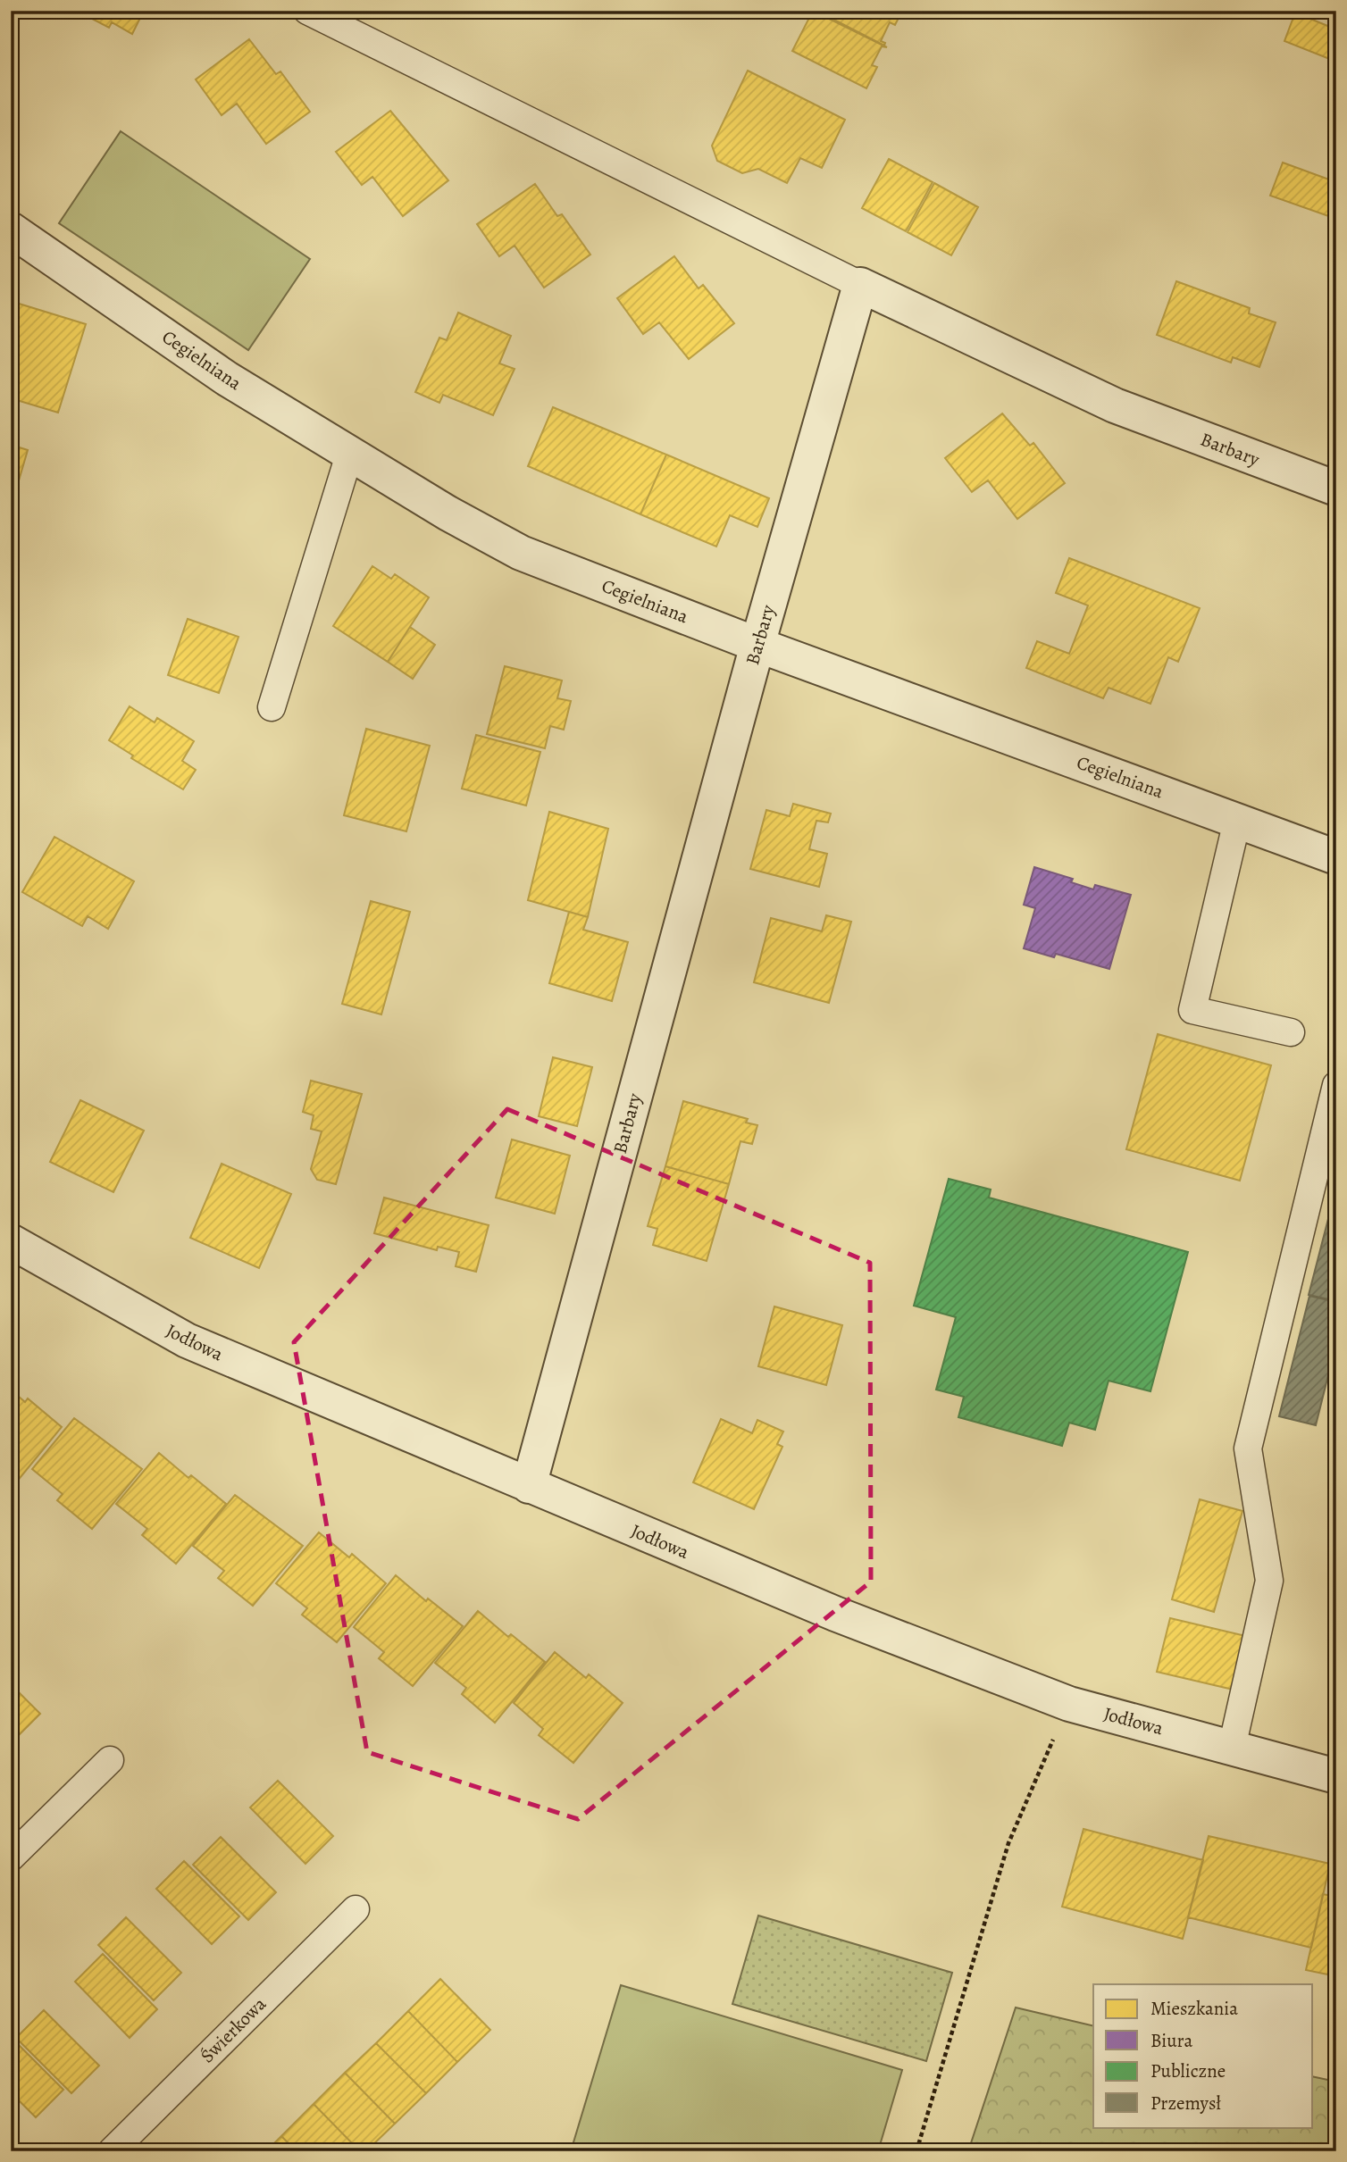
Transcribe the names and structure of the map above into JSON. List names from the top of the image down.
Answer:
{
  "streets": {
    "street": ["Cegielniana", "Barbary", "Jodłowa"],
    "lane": ["Świerkowa"]
  },
  "crossings": [
    ["Cegielniana", "Barbary"],
    ["Barbary", "Jodłowa"]
  ],
  "legend": [
    "Mieszkania",
    "Biura",
    "Publiczne",
    "Przemysł"
  ]
}
